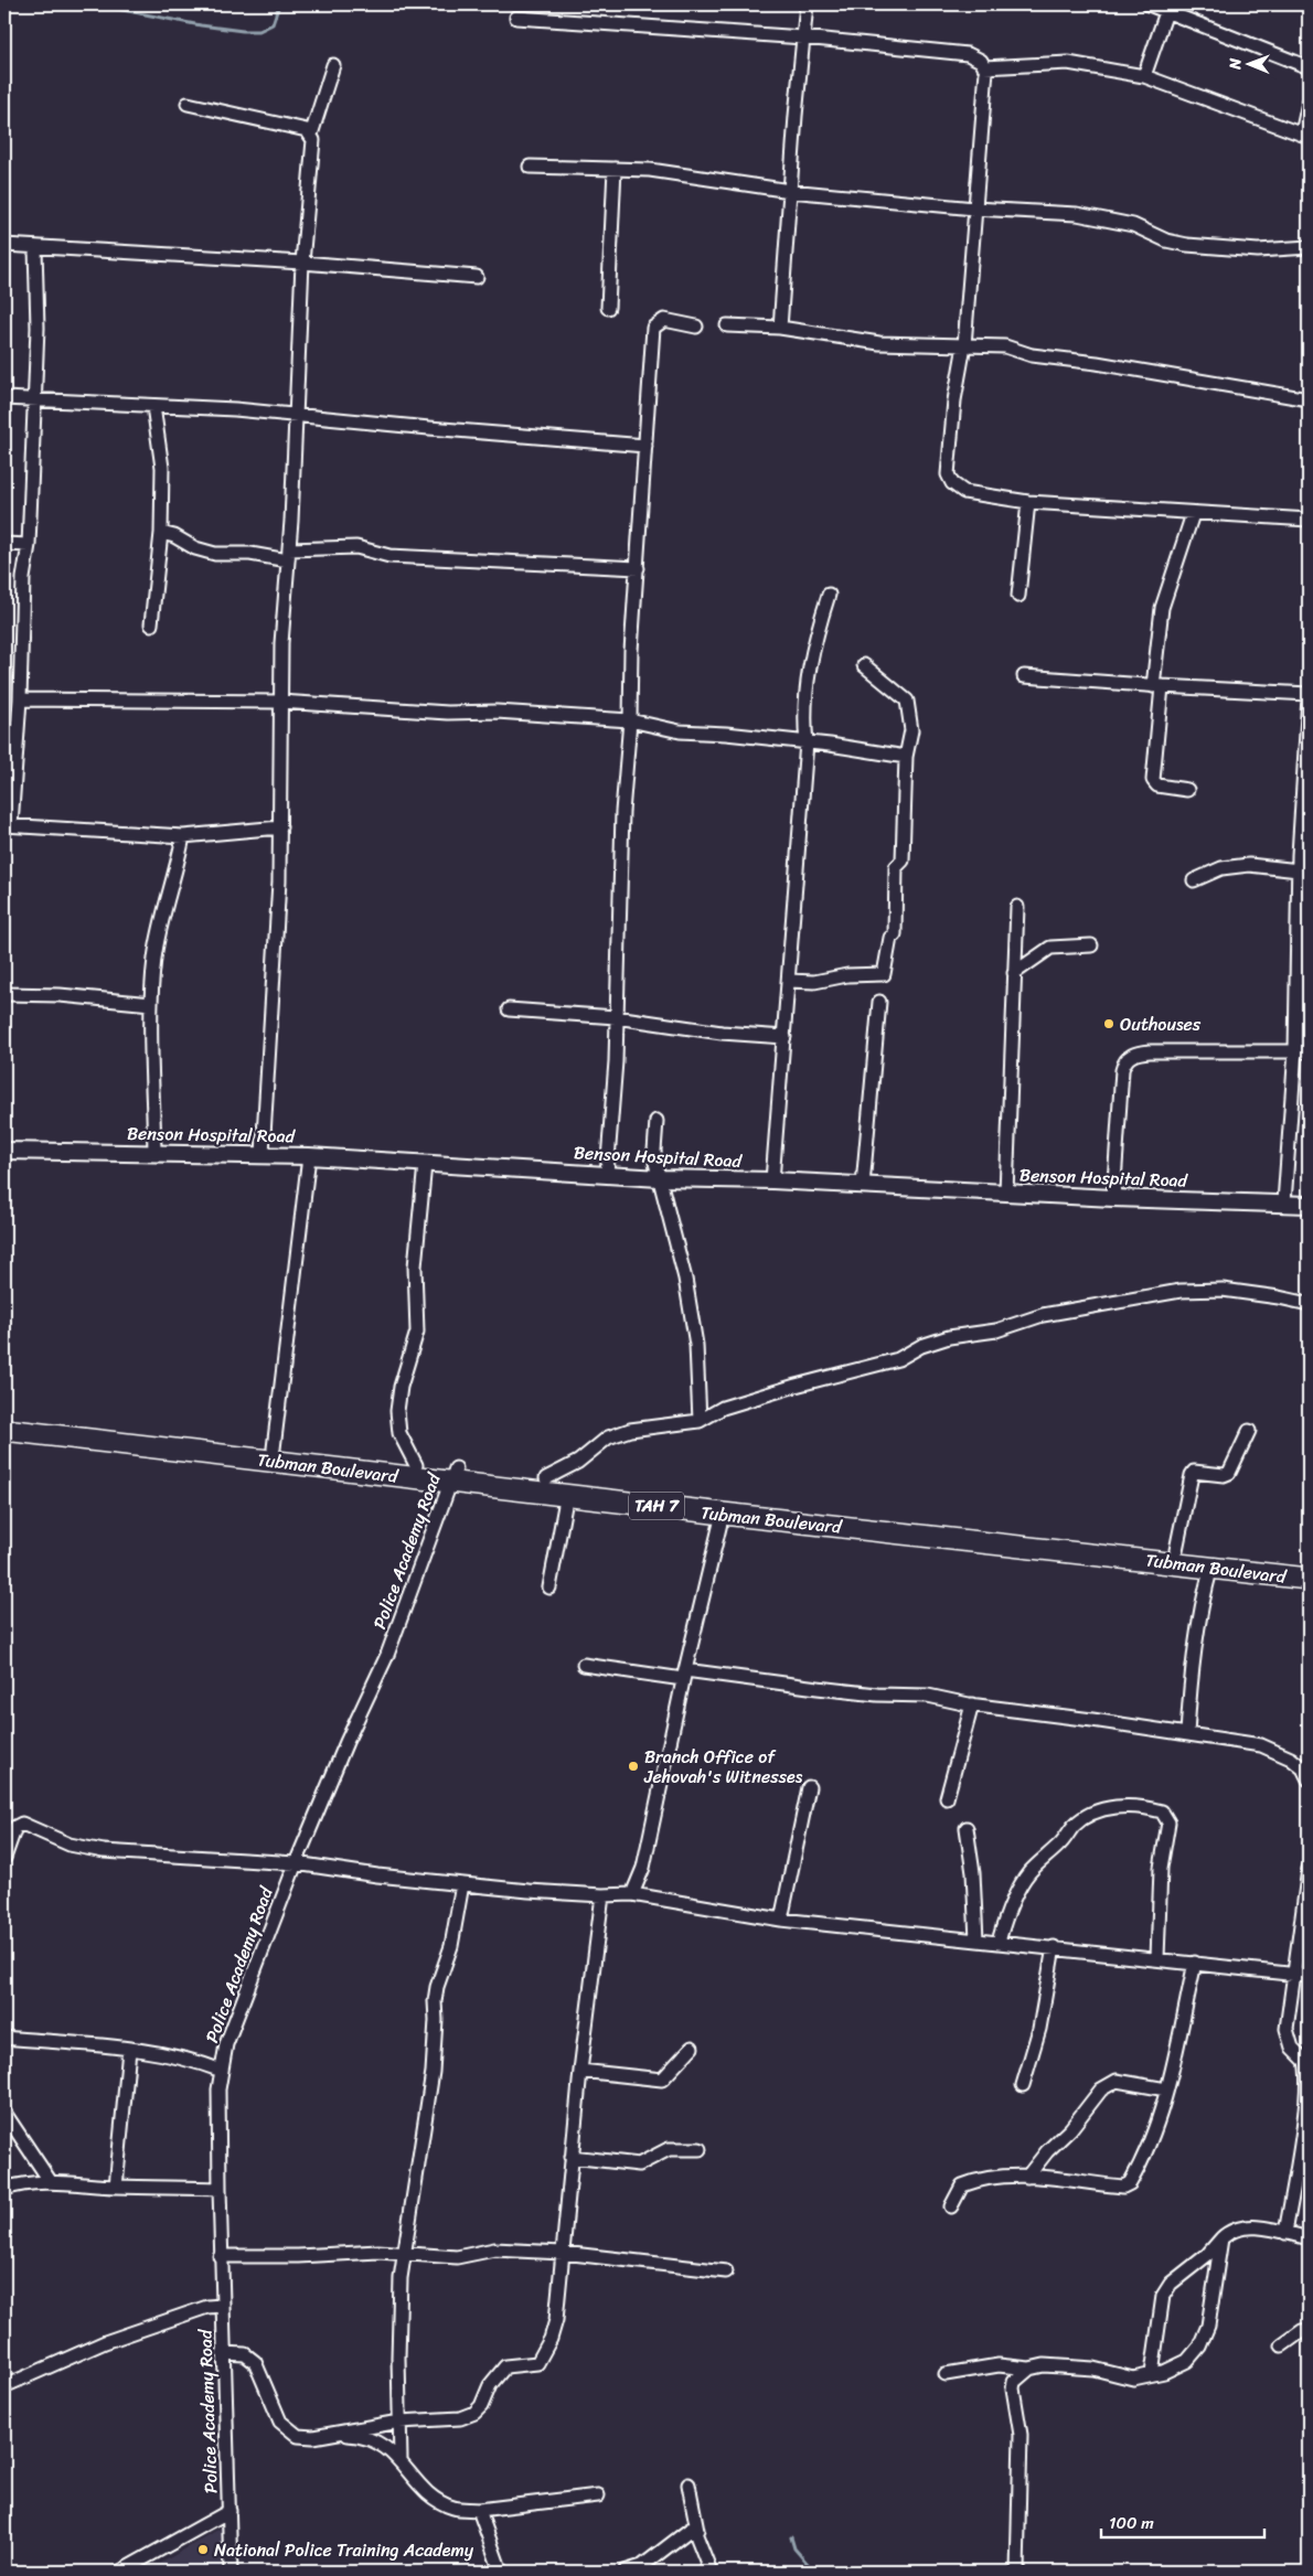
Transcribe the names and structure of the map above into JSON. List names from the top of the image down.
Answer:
{
  "streets": {
    "highway": ["Tubman Boulevard", "TAH 7"],
    "street": ["Benson Hospital Road", "Police Academy Road"]
  },
  "crossings": [
    ["Tubman Boulevard", "Police Academy Road"]
  ],
  "places": ["Outhouses", "Branch Office of Jehovah's Witnesses", "National Police Training Academy"],
  "scale_bar": "100 m",
  "north": "left"
}
